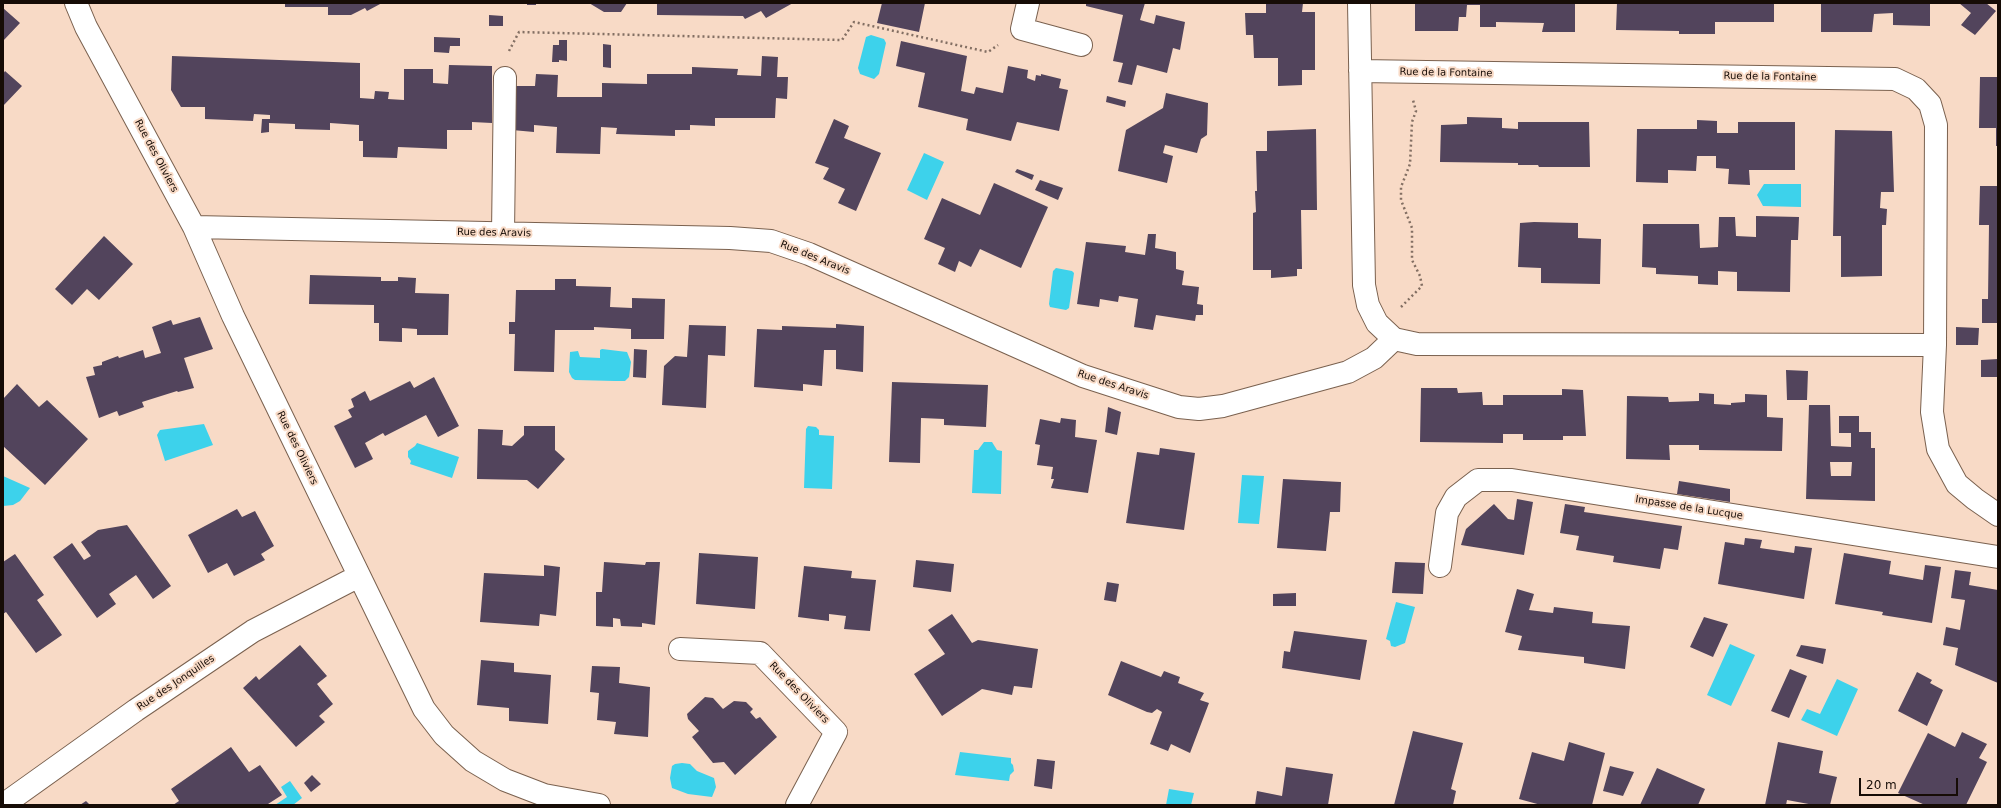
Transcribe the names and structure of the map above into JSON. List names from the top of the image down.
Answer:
{
  "streets": {
    "street": [
      "Rue de la Fontaine",
      "Rue des Oliviers",
      "Rue des Aravis",
      "Impasse de la Lucque",
      "Rue des Jonquilles"
    ]
  },
  "crossings": [
    ["Rue des Oliviers", "Rue des Aravis"],
    ["Rue des Oliviers", "Rue des Jonquilles"]
  ],
  "scale_bar": "20 m"
}
